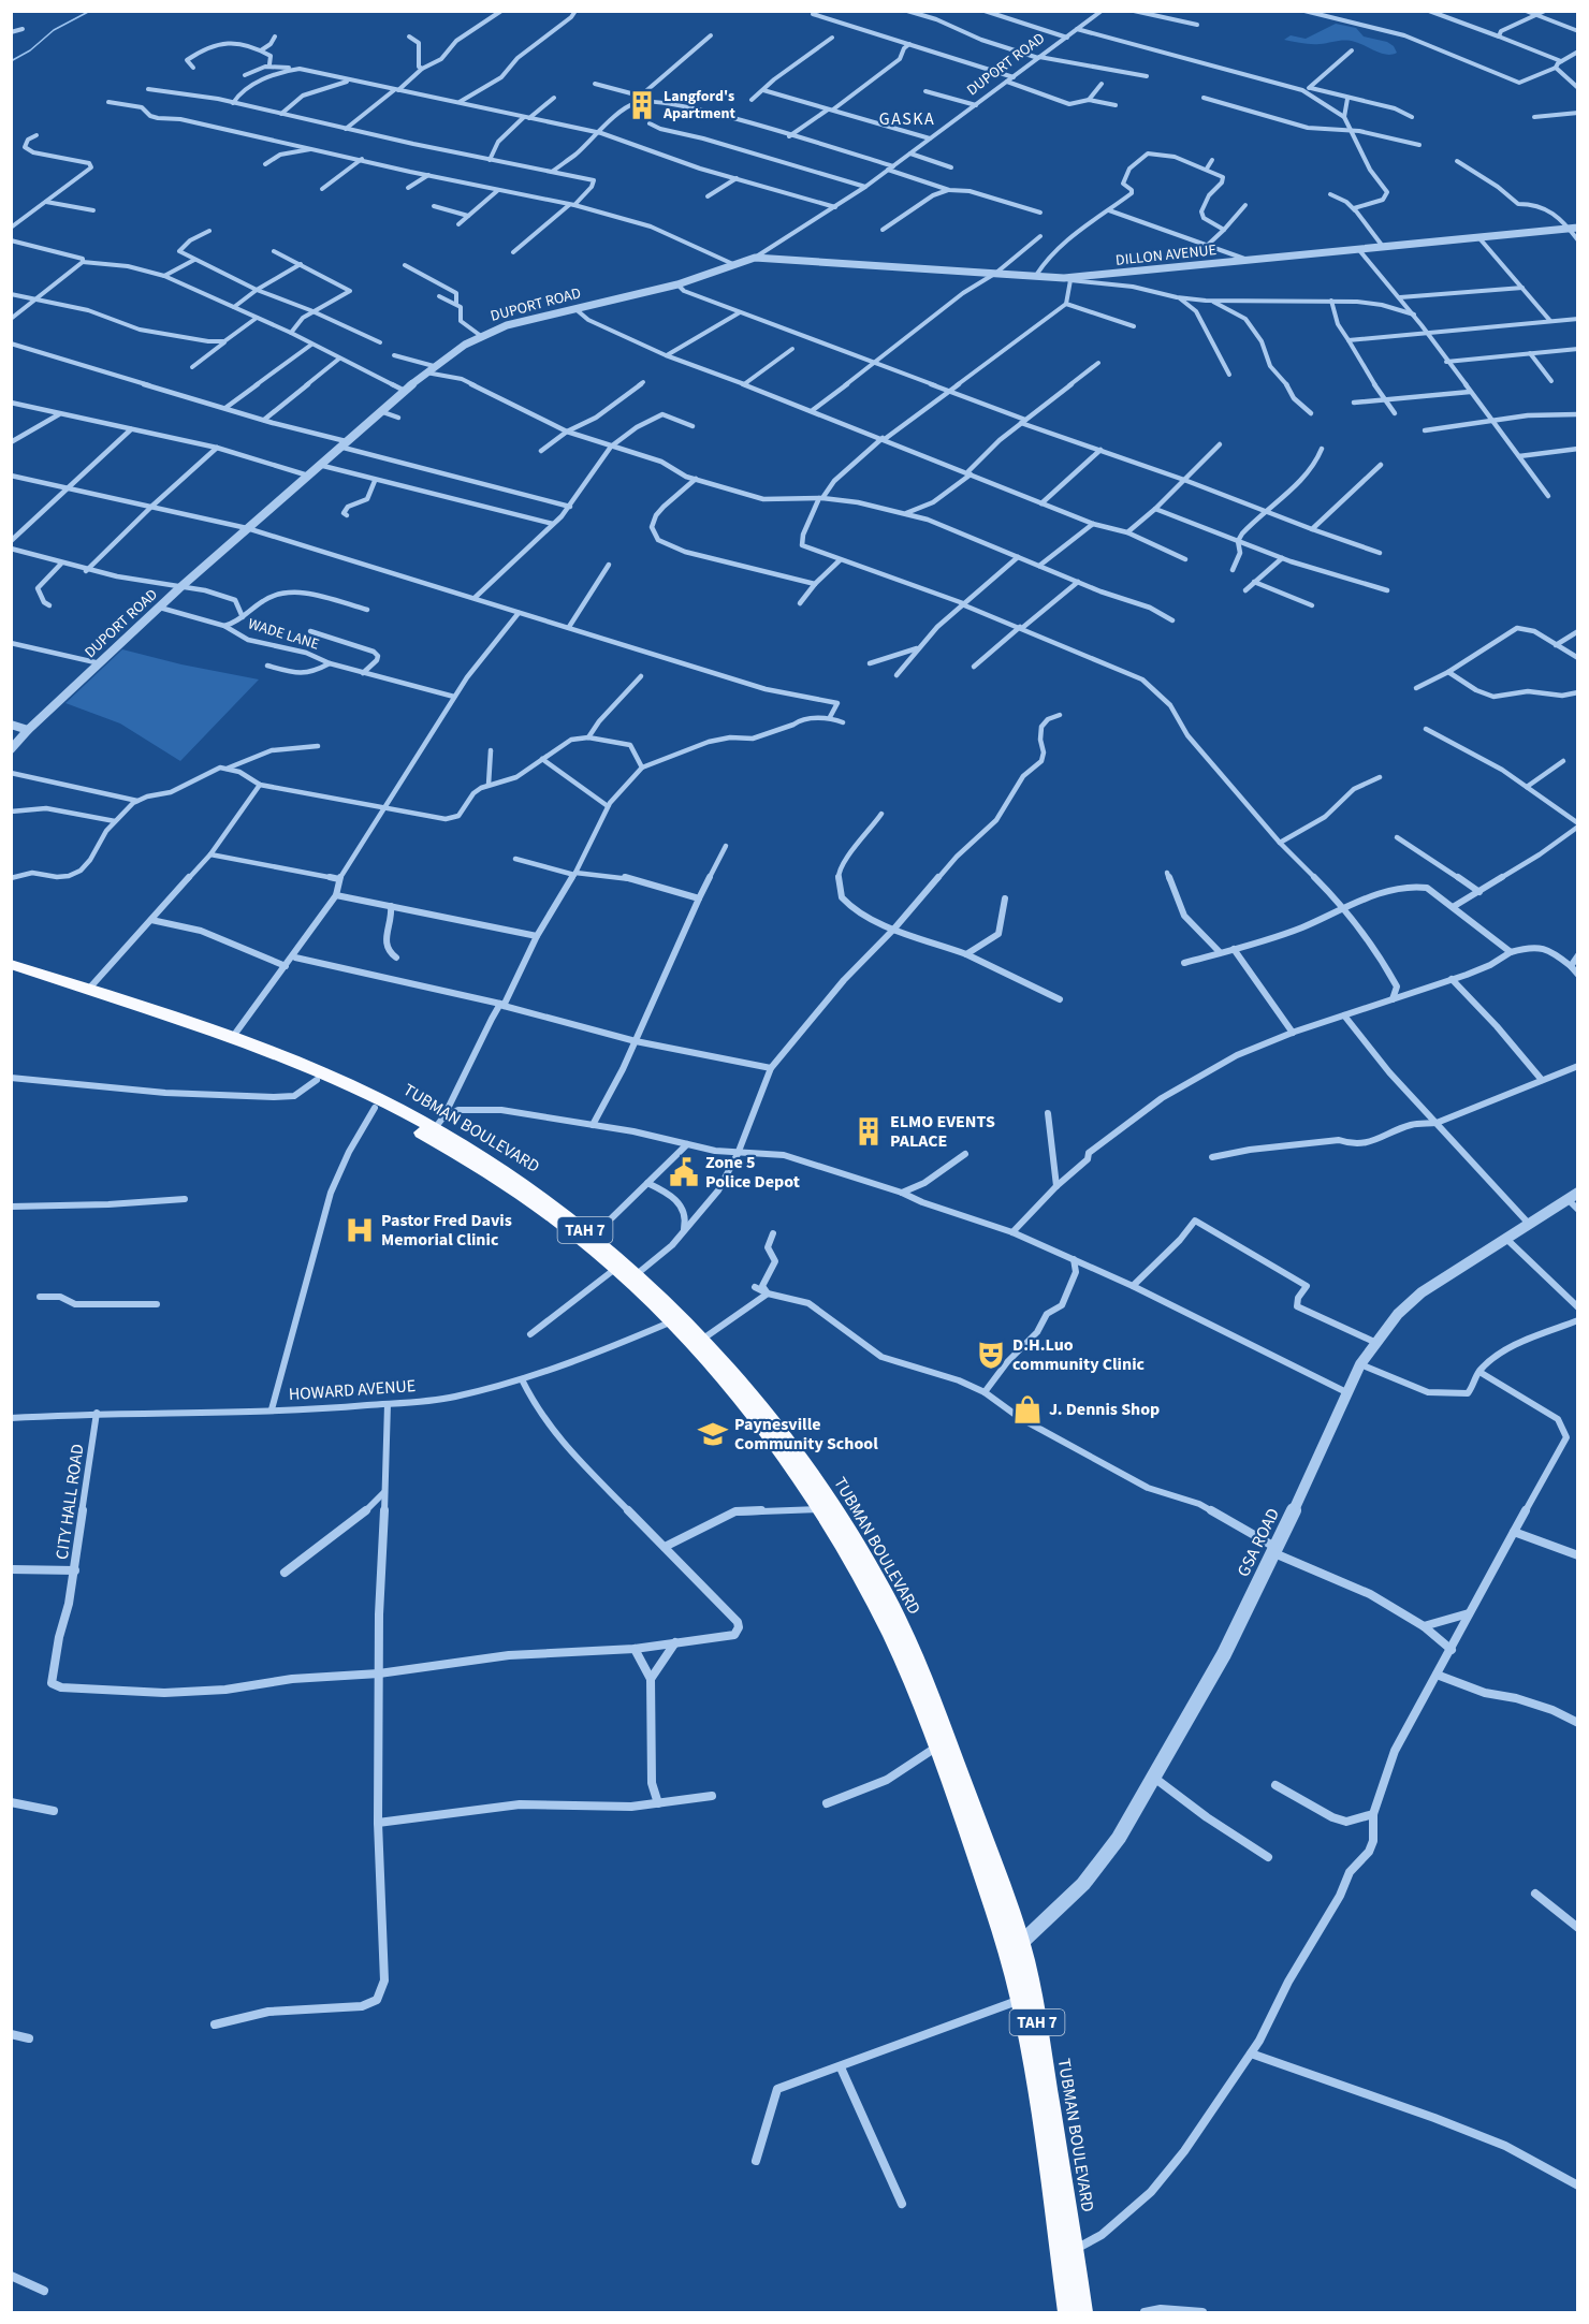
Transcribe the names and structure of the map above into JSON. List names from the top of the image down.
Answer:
{
  "streets": {
    "highway": ["TUBMAN BOULEVARD", "TAH 7"],
    "street": [
      "DUPORT ROAD",
      "DILLON AVENUE",
      "WADE LANE",
      "HOWARD AVENUE",
      "CITY HALL ROAD",
      "GSA ROAD"
    ]
  },
  "crossings": [
    ["DUPORT ROAD", "DILLON AVENUE"],
    ["DUPORT ROAD", "WADE LANE"],
    ["TUBMAN BOULEVARD", "HOWARD AVENUE"],
    ["TUBMAN BOULEVARD", "GSA ROAD"],
    ["HOWARD AVENUE", "CITY HALL ROAD"]
  ],
  "districts": ["GASKA"],
  "places": {
    "building": ["Langford's Apartment", "ELMO EVENTS PALACE"],
    "public building": ["Zone 5 Police Depot"],
    "hospital": ["Pastor Fred Davis Memorial Clinic"],
    "theatre": ["D.H.Luo community Clinic"],
    "shop": ["J. Dennis Shop"],
    "school or university": ["Paynesville Community School"]
  }
}
